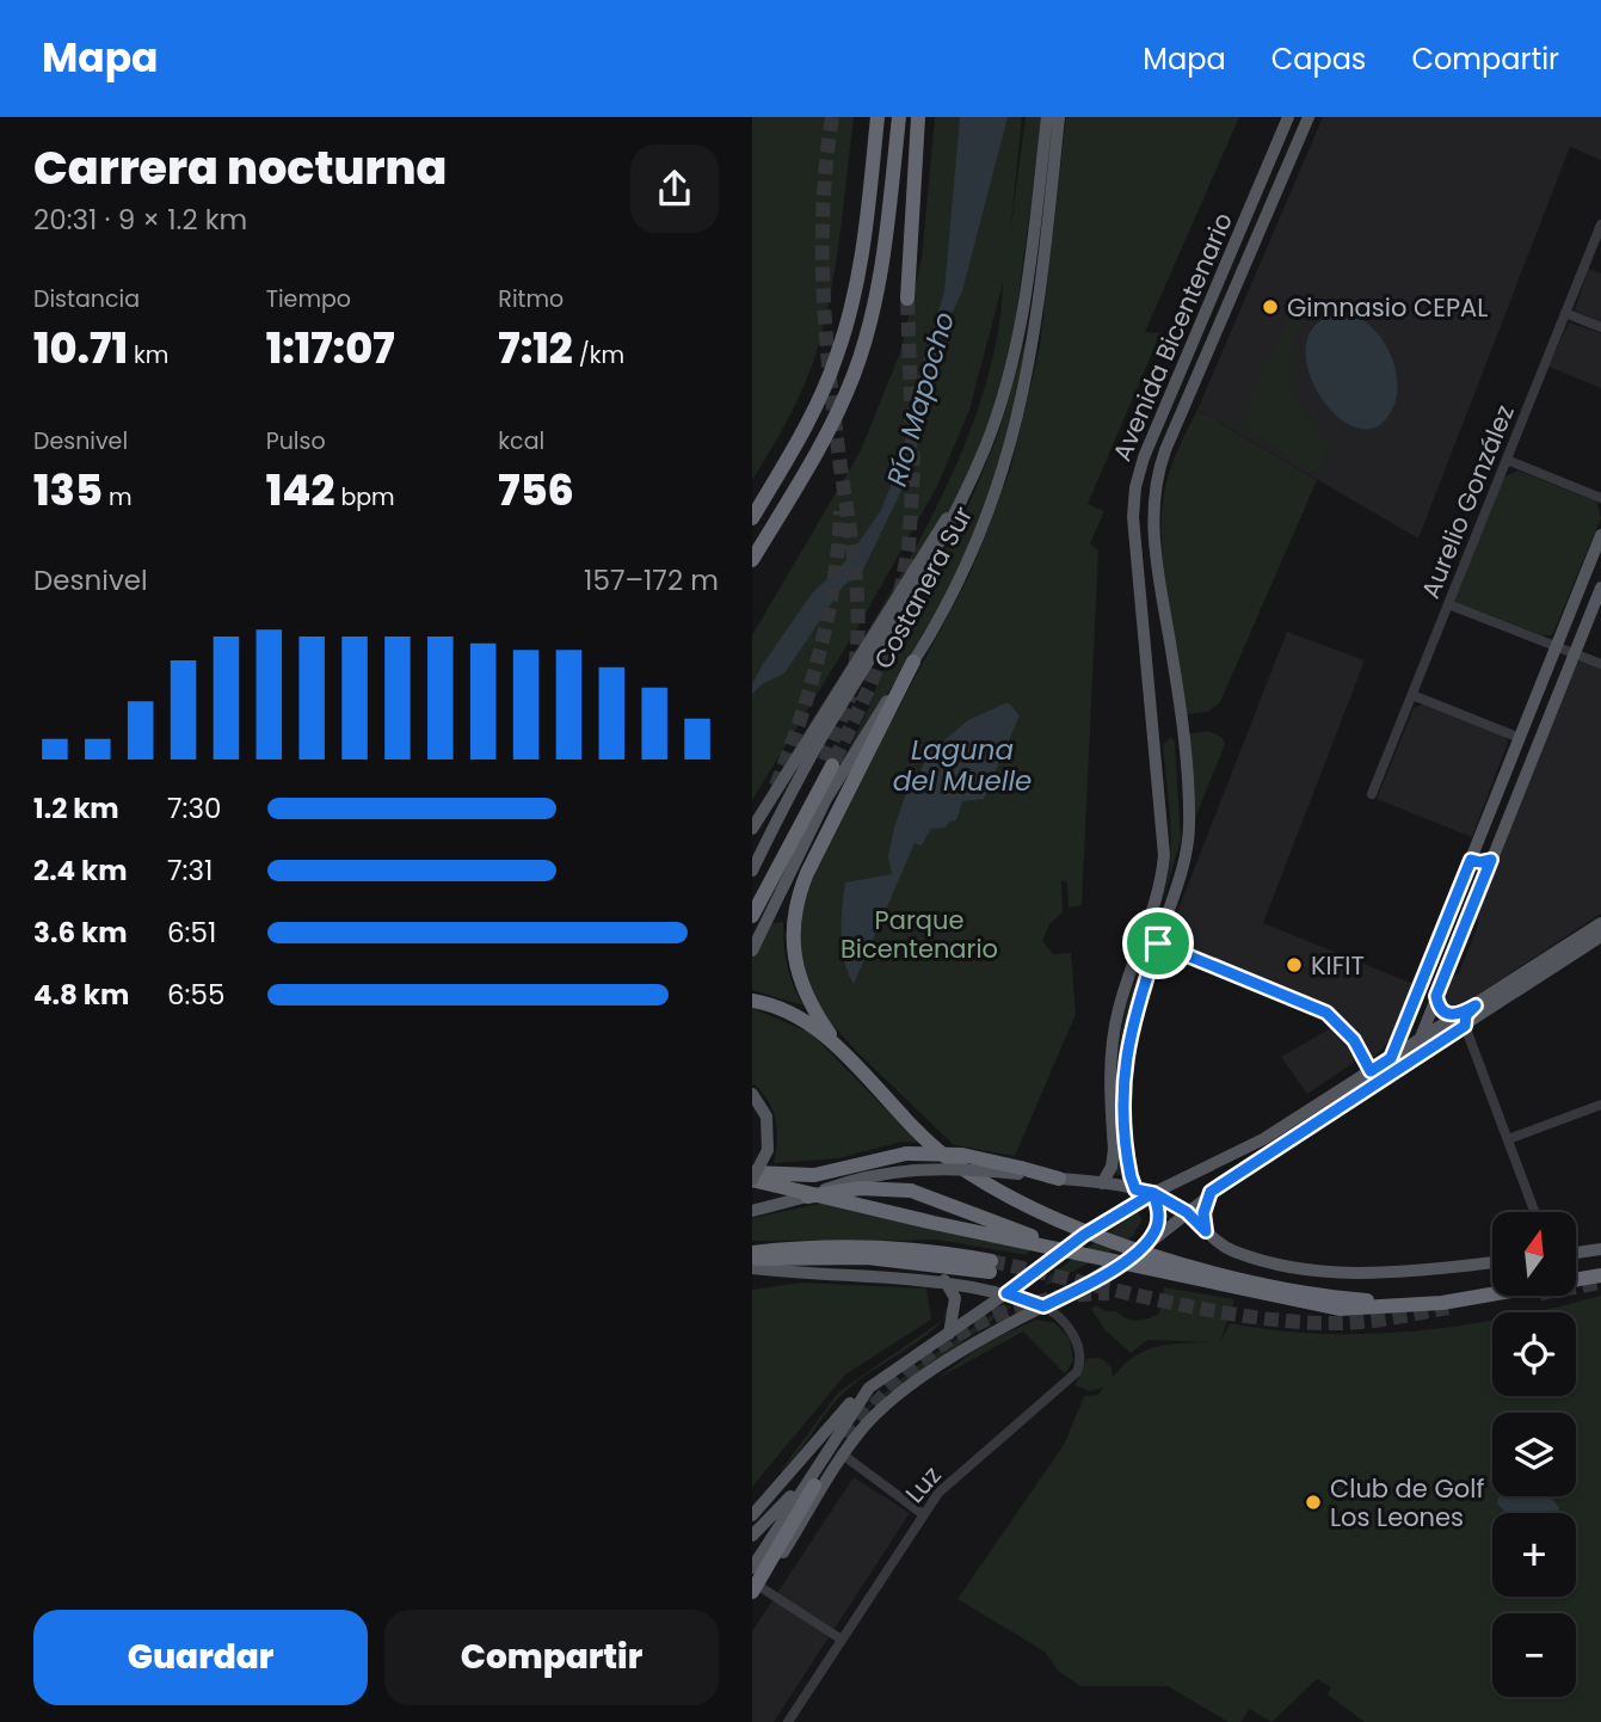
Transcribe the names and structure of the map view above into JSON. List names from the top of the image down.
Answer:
{
  "streets": {
    "main road": ["Avenida Bicentenario", "Costanera Sur"],
    "street": ["Aurelio González", "Luz"]
  },
  "water": ["Río Mapocho", "Laguna del Muelle"],
  "parks": ["Parque Bicentenario"],
  "places": ["Gimnasio CEPAL", "KIFIT", "Club de Golf Los Leones"],
  "north": "top",
  "page": {
    "header": "Mapa",
    "nav": ["Mapa", "Capas", "Compartir"],
    "heading": ["Carrera nocturna", "20:31 · 9 × 1.2 km"],
    "stats": [
      ["Distancia", "10.71 km"],
      ["Tiempo", "1:17:07"],
      ["Ritmo", "7:12 /km"],
      ["Desnivel", "135 m"],
      ["Pulso", "142 bpm"],
      ["kcal", "756"]
    ],
    "chart": ["Desnivel", "157–172 m"],
    "list": [
      {
        "name": "1.2 km",
        "note": "7:30"
      },
      {
        "name": "2.4 km",
        "note": "7:31"
      },
      {
        "name": "3.6 km",
        "note": "6:51"
      },
      {
        "name": "4.8 km",
        "note": "6:55"
      }
    ],
    "map_buttons": ["+", "−"],
    "buttons": ["Guardar", "Compartir"]
  }
}
